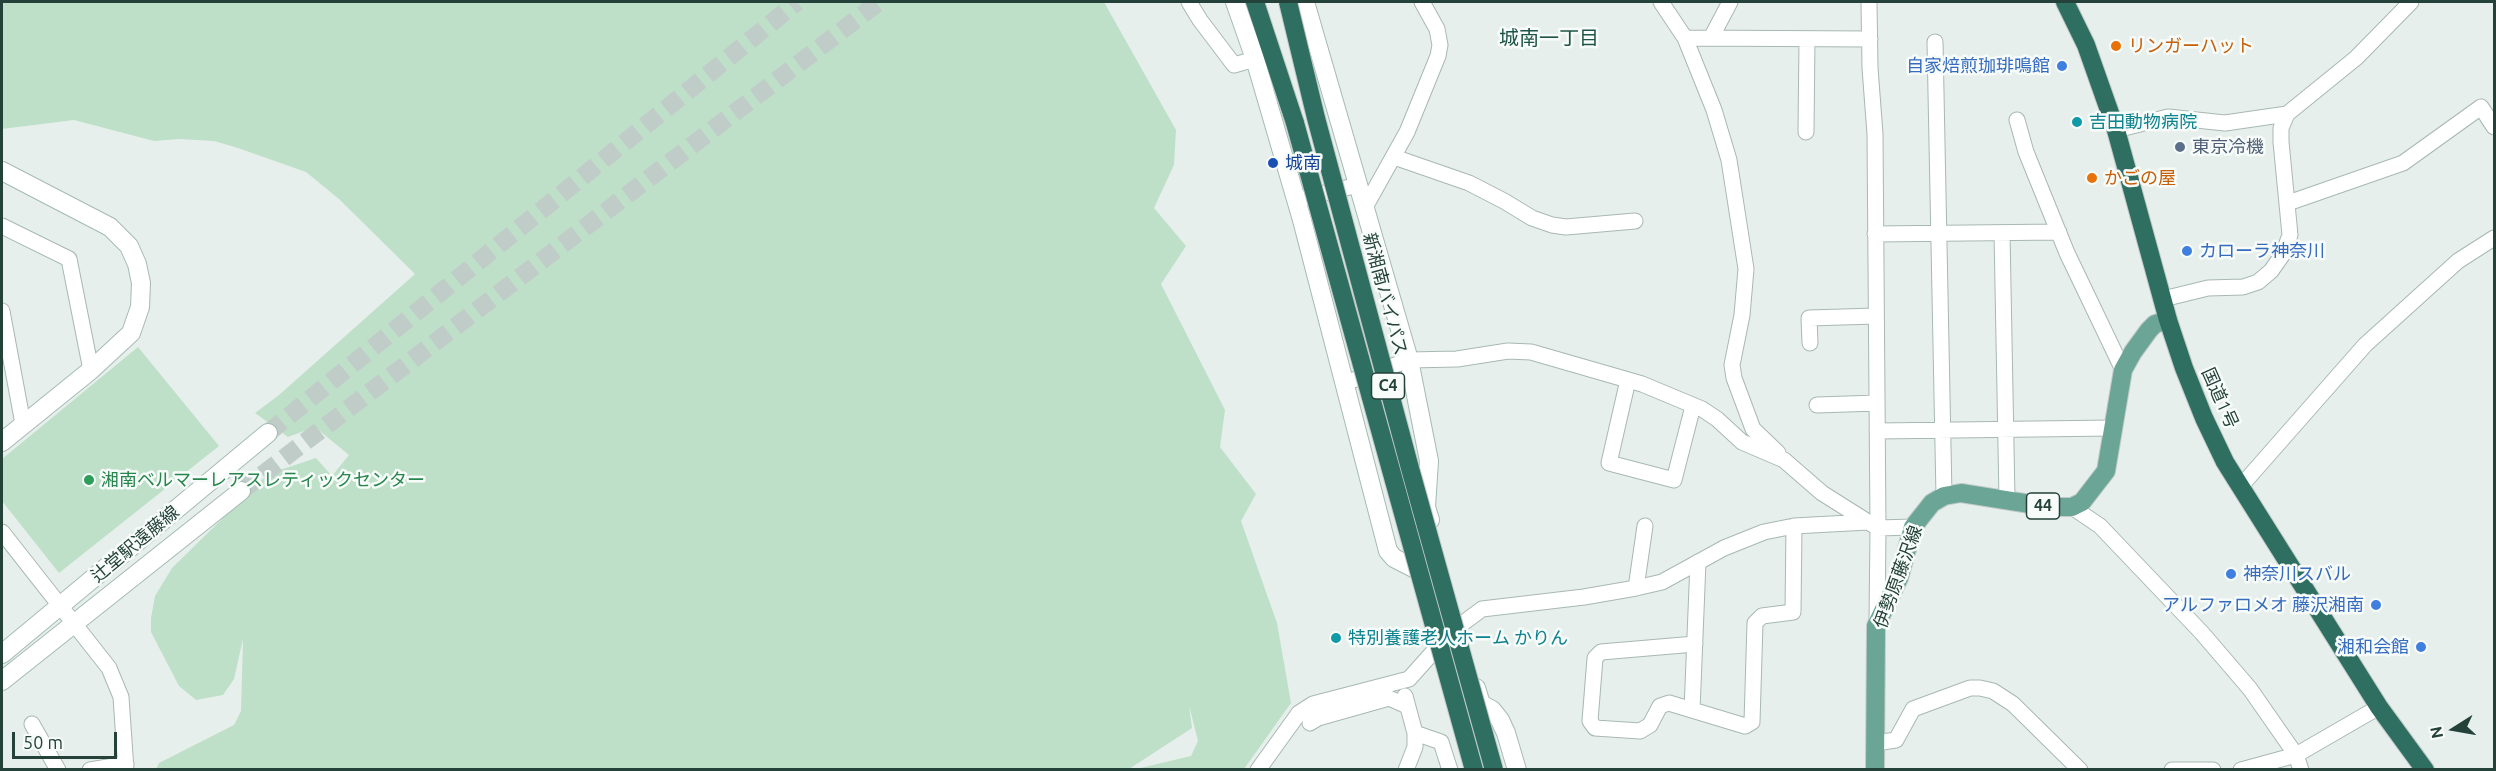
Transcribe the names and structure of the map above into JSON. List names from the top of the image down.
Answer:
{
  "streets": {
    "highway": ["新湘南バイパス", "C4", "国道1号"],
    "main road": ["44", "伊勢原藤沢線"],
    "street": ["辻堂駅遠藤線"]
  },
  "crossings": [
    ["国道1号", "44"],
    ["44", "伊勢原藤沢線"]
  ],
  "districts": ["城南一丁目"],
  "places": [
    "リンガーハット",
    "自家焙煎珈琲鳴館",
    "吉田動物病院",
    "東京冷機",
    "城南",
    "かごの屋",
    "カローラ神奈川",
    "湘南ベルマーレアスレティックセンター",
    "神奈川スバル",
    "アルファロメオ 藤沢湘南",
    "特別養護老人ホーム かりん",
    "湘和会館"
  ],
  "scale_bar": "50 m",
  "north": "left"
}
